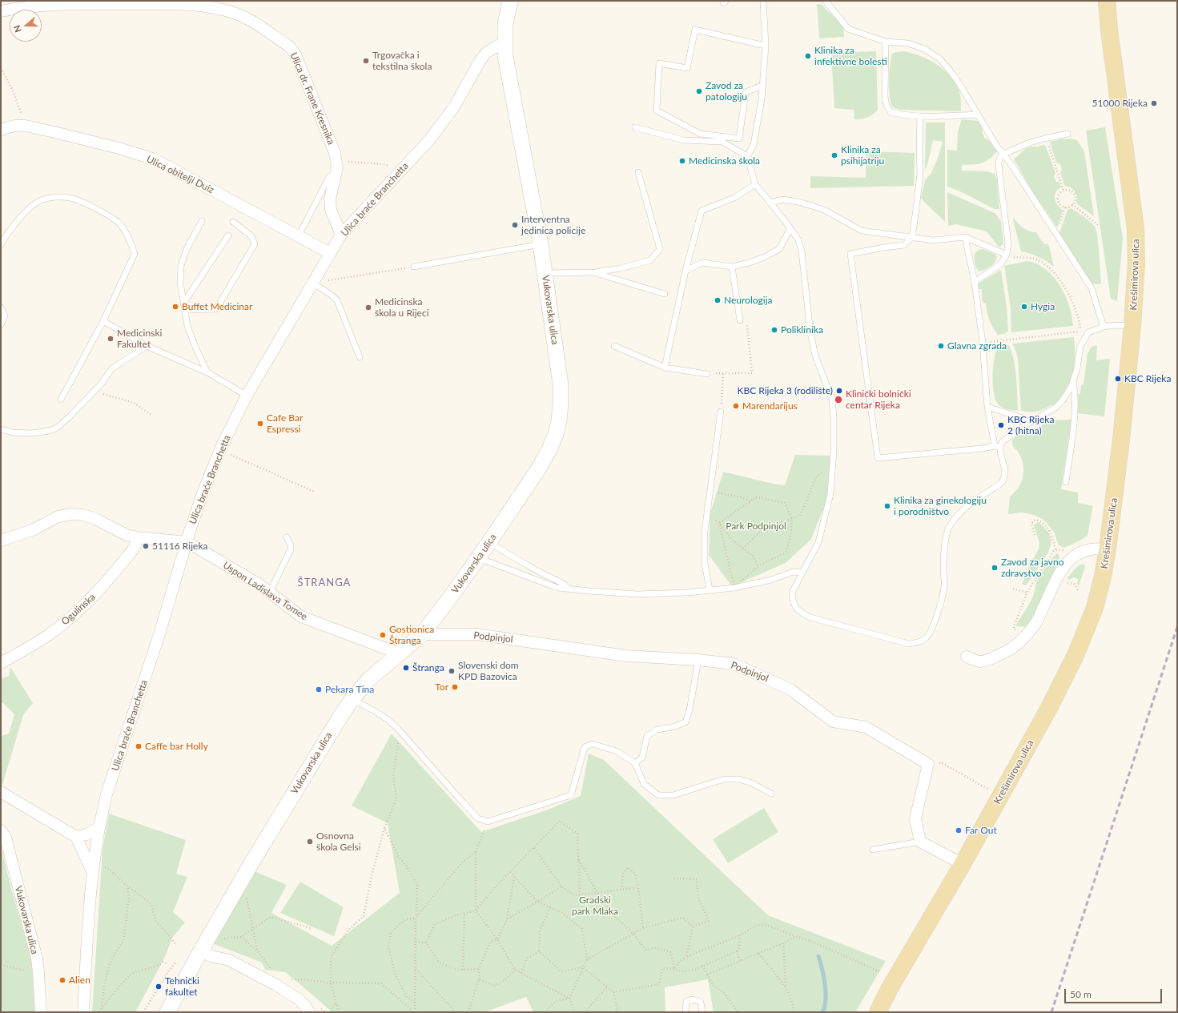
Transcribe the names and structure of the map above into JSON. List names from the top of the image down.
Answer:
{
  "streets": {
    "main road": ["Krešimirova ulica", "Vukovarska ulica"],
    "street": [
      "Ulica dr. Frane Kresnika",
      "Ulica obitelji Duiz",
      "Ulica braće Branchetta",
      "Uspon Ladislava Tomee",
      "Ogulinska",
      "Podpinjol"
    ]
  },
  "crossings": [
    ["Ulica dr. Frane Kresnika", "Ulica braće Branchetta"],
    ["Ulica obitelji Duiz", "Ulica braće Branchetta"],
    ["Ulica braće Branchetta", "Vukovarska ulica"],
    ["Ulica braće Branchetta", "Uspon Ladislava Tomee"],
    ["Vukovarska ulica", "Uspon Ladislava Tomee"],
    ["Vukovarska ulica", "Podpinjol"]
  ],
  "districts": ["ŠTRANGA"],
  "parks": ["Park Podpinjol", "Gradski park Mlaka"],
  "places": [
    "Klinika za infektivne bolesti",
    "Trgovačka i tekstilna škola",
    "Zavod za patologiju",
    "51000 Rijeka",
    "Klinika za psihijatriju",
    "Medicinska škola",
    "Interventna jedinica policije",
    "Neurologija",
    "Buffet Medicinar",
    "Hygia",
    "Medicinska škola u Rijeci",
    "Poliklinika",
    "Medicinski Fakultet",
    "Glavna zgrada",
    "KBC Rijeka",
    "KBC Rijeka 3 (rodilište)",
    "Klinički bolnički centar Rijeka",
    "Marendarijus",
    "Cafe Bar Espressi",
    "KBC Rijeka 2 (hitna)",
    "Klinika za ginekologiju i porodništvo",
    "51116 Rijeka",
    "Zavod za javno zdravstvo",
    "Gostionica Štranga",
    "Štranga",
    "Slovenski dom KPD Bazovica",
    "Tor",
    "Pekara Tina",
    "Caffe bar Holly",
    "Far Out",
    "Osnovna škola Gelsi",
    "Alien",
    "Tehnički fakultet"
  ],
  "scale_bar": "50 m",
  "north": "left"
}
